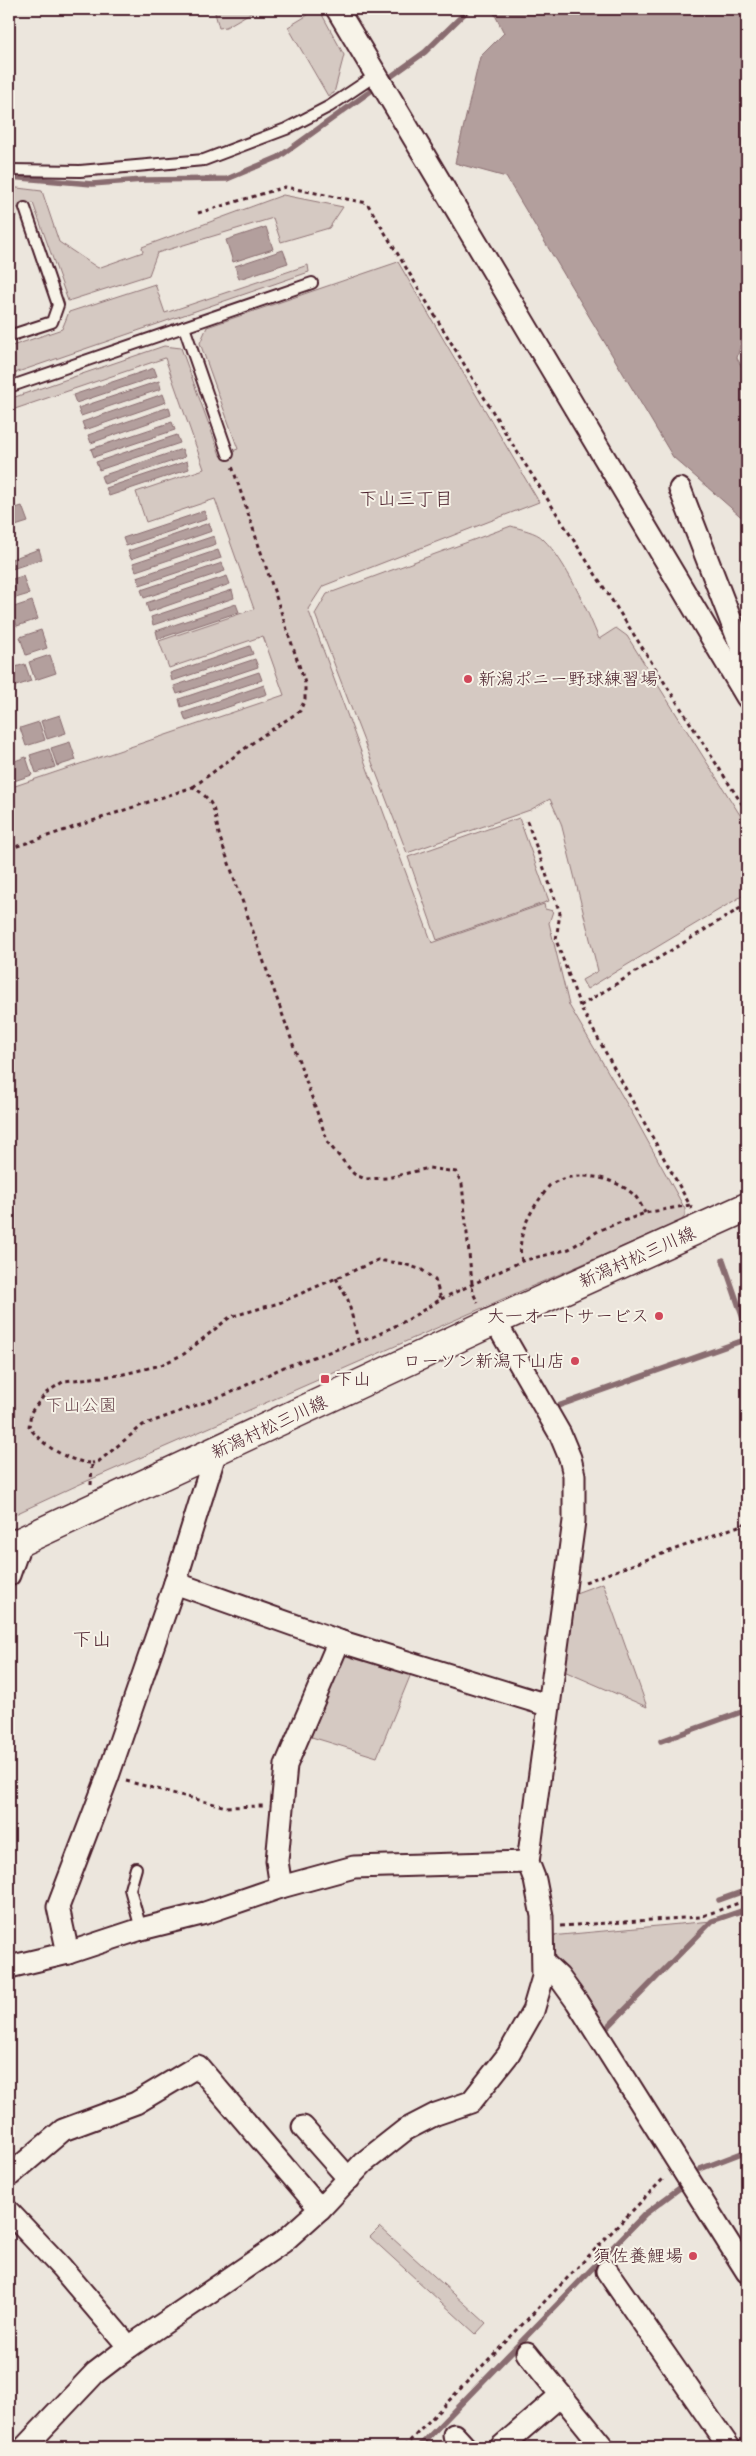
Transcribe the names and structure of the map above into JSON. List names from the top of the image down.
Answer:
{
  "streets": {
    "main road": ["新潟村松三川線"]
  },
  "districts": ["下山三丁目", "下山"],
  "parks": ["下山公園"],
  "places": {
    "other": [
      "新潟ポニー野球練習場",
      "大一オートサービス",
      "ローソン新潟下山店",
      "須佐養鯉場"
    ],
    "transit": ["下山"]
  }
}
